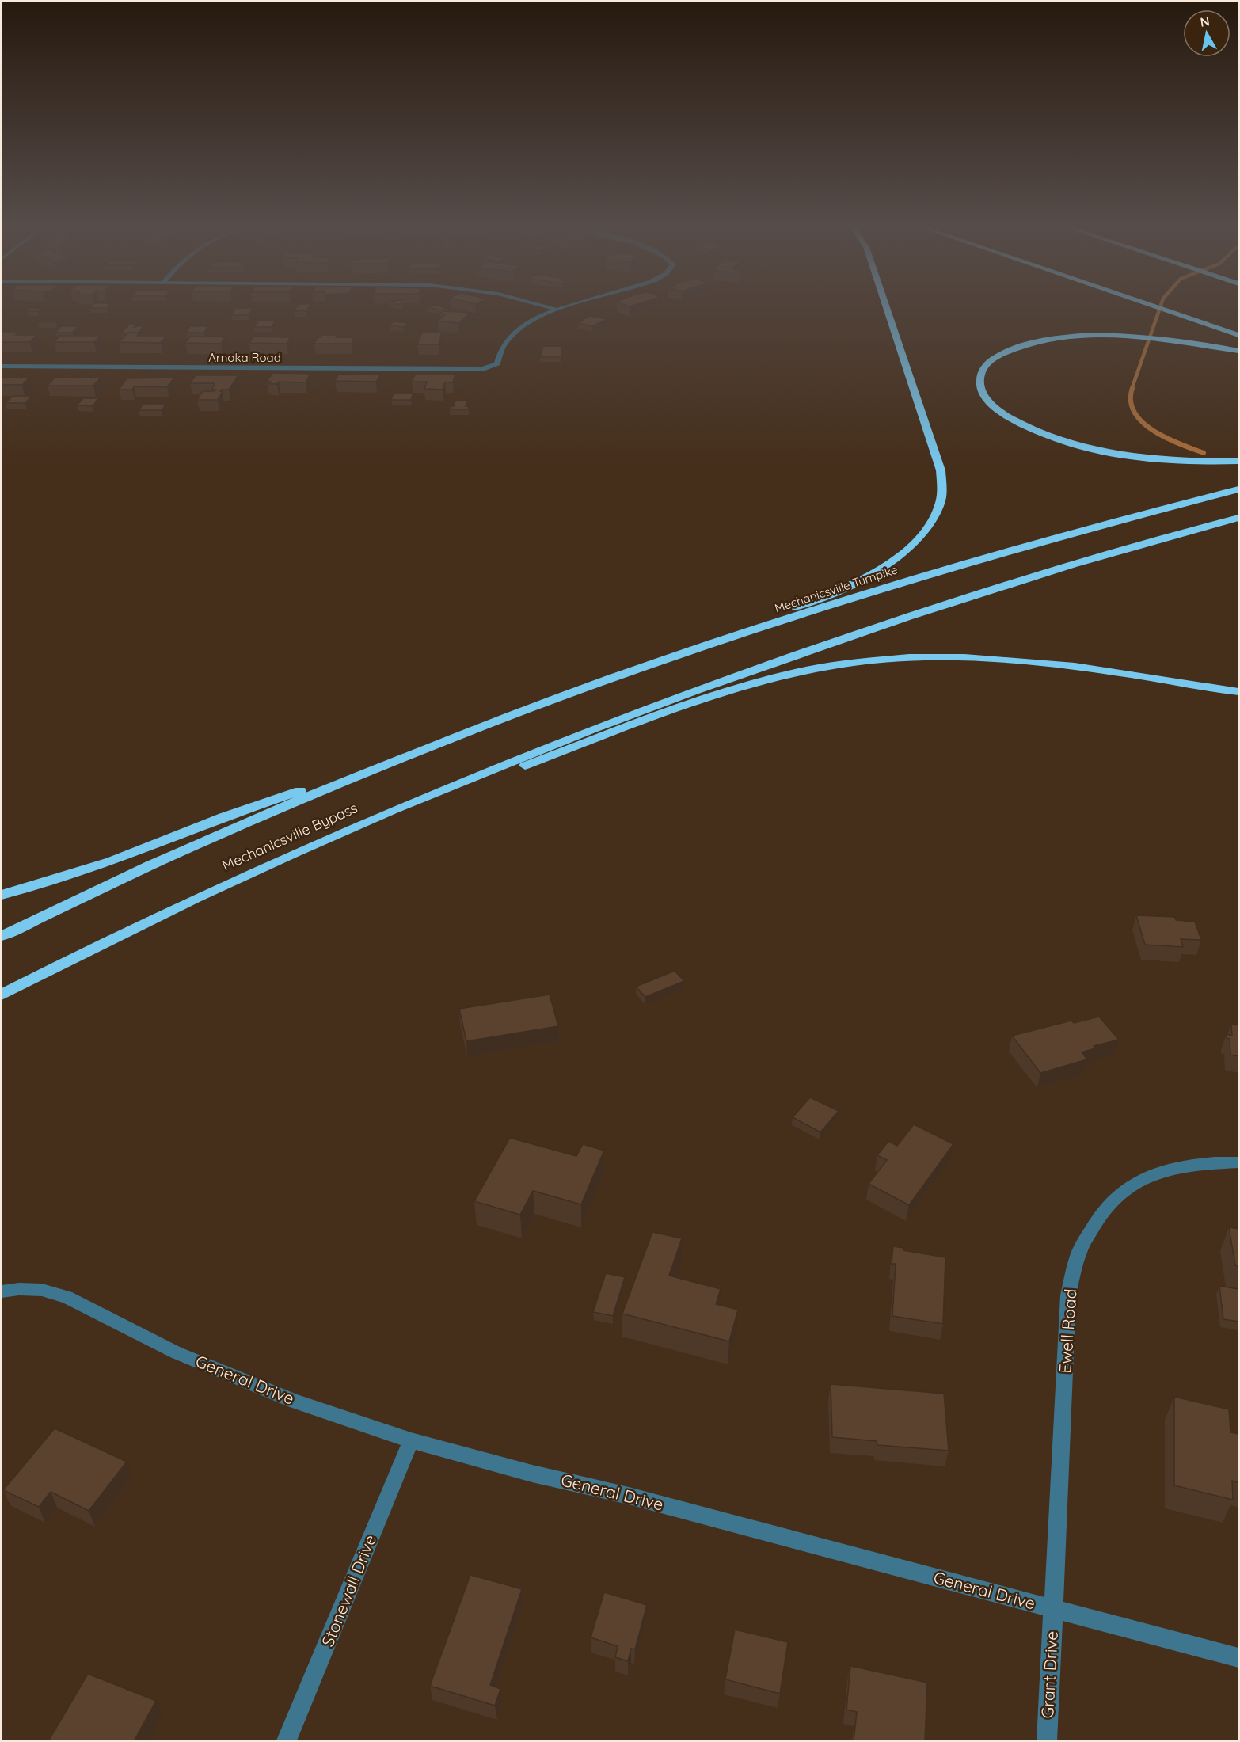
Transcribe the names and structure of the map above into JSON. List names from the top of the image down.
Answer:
{
  "streets": {
    "highway": ["Mechanicsville Turnpike", "Mechanicsville Bypass"],
    "street": [
      "Arnoka Road",
      "Ewell Road",
      "General Drive",
      "Stonewall Drive",
      "Grant Drive"
    ]
  },
  "crossings": [
    ["Mechanicsville Turnpike", "Mechanicsville Bypass"],
    ["Ewell Road", "General Drive"],
    ["Ewell Road", "Grant Drive"],
    ["General Drive", "Stonewall Drive"],
    ["General Drive", "Grant Drive"]
  ],
  "north": "top"
}
